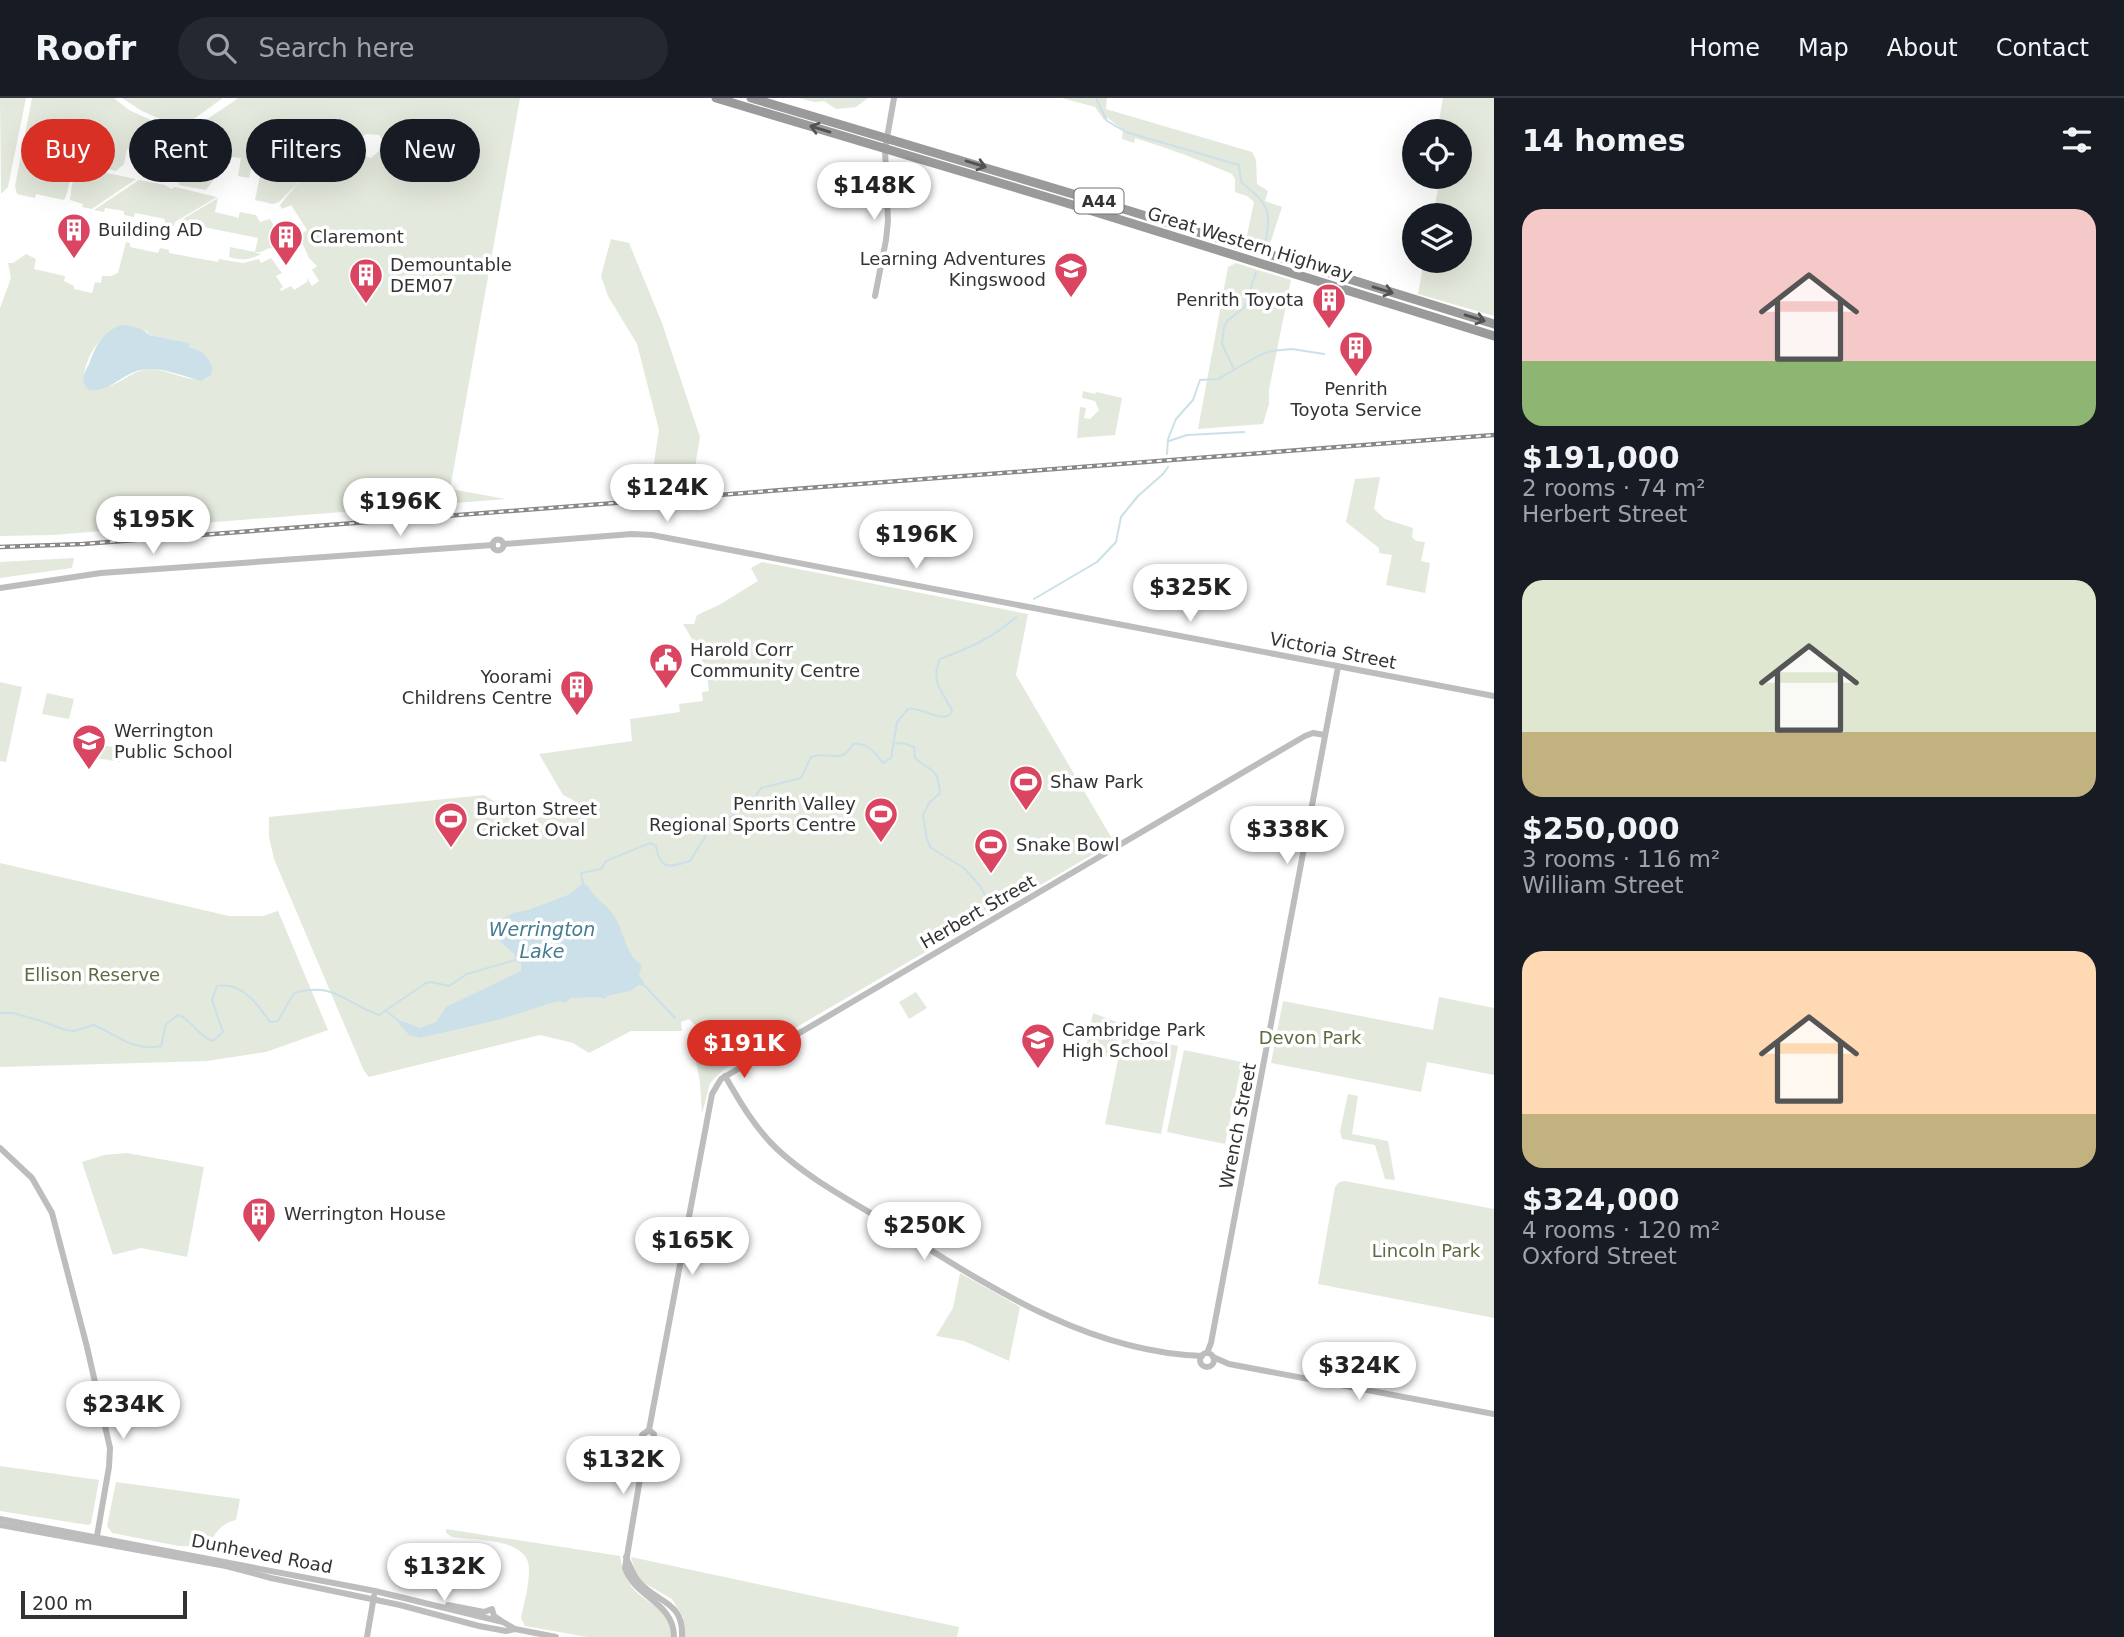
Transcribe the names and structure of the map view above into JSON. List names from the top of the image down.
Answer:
{
  "streets": {
    "highway": ["A44", "Great Western Highway"],
    "street": [
      "Victoria Street",
      "Herbert Street",
      "Wrench Street",
      "Dunheved Road"
    ]
  },
  "crossings": [
    ["Victoria Street", "Wrench Street"],
    ["Herbert Street", "Wrench Street"]
  ],
  "water": ["Werrington Lake"],
  "parks": ["Ellison Reserve", "Devon Park", "Lincoln Park"],
  "places": {
    "building": [
      "Building AD",
      "Claremont",
      "Demountable DEM07",
      "Penrith Toyota",
      "Penrith Toyota Service",
      "Yoorami Childrens Centre",
      "Werrington House"
    ],
    "school or university": ["Learning Adventures Kingswood", "Werrington Public School", "Cambridge Park High School"],
    "public building": ["Harold Corr Community Centre"],
    "sports": [
      "Shaw Park",
      "Penrith Valley Regional Sports Centre",
      "Burton Street Cricket Oval",
      "Snake Bowl"
    ]
  },
  "scale_bar": "200 m",
  "page": {
    "header": "Roofr",
    "search": "Search here",
    "nav": [
      "Home",
      "Map",
      "About",
      "Contact"
    ],
    "heading": "14 homes",
    "chip": [
      "Buy",
      "Rent",
      "Filters",
      "New"
    ],
    "price": [
      "$148K",
      "$124K",
      "$196K",
      "$195K",
      "$196K",
      "$325K",
      "$338K",
      "$191K",
      "$250K",
      "$165K",
      "$324K",
      "$234K",
      "$132K",
      "$132K"
    ],
    "list": [
      {
        "name": "$191,000",
        "note": "2 rooms · 74 m² · Herbert Street"
      },
      {
        "name": "$250,000",
        "note": "3 rooms · 116 m² · William Street"
      },
      {
        "name": "$324,000",
        "note": "4 rooms · 120 m² · Oxford Street"
      }
    ],
    "scale": "200 m"
  }
}
